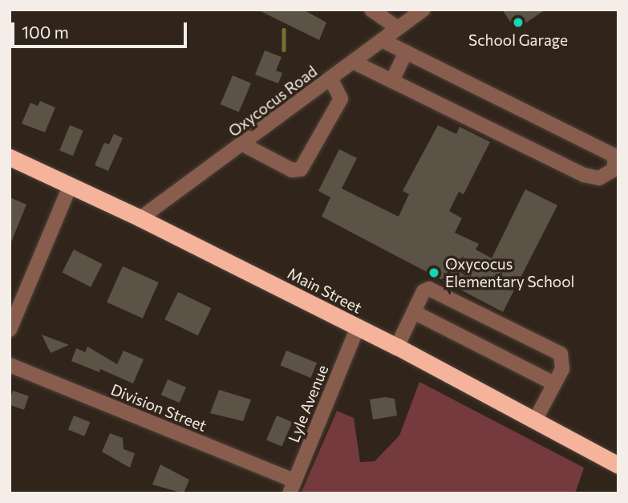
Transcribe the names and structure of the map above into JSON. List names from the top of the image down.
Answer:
{
  "streets": {
    "highway": ["Main Street"],
    "street": ["Oxycocus Road", "Lyle Avenue", "Division Street"]
  },
  "crossings": [
    ["Oxycocus Road", "Main Street"],
    ["Main Street", "Lyle Avenue"],
    ["Lyle Avenue", "Division Street"]
  ],
  "places": ["School Garage", "Oxycocus Elementary School"],
  "scale_bar": "100 m"
}
